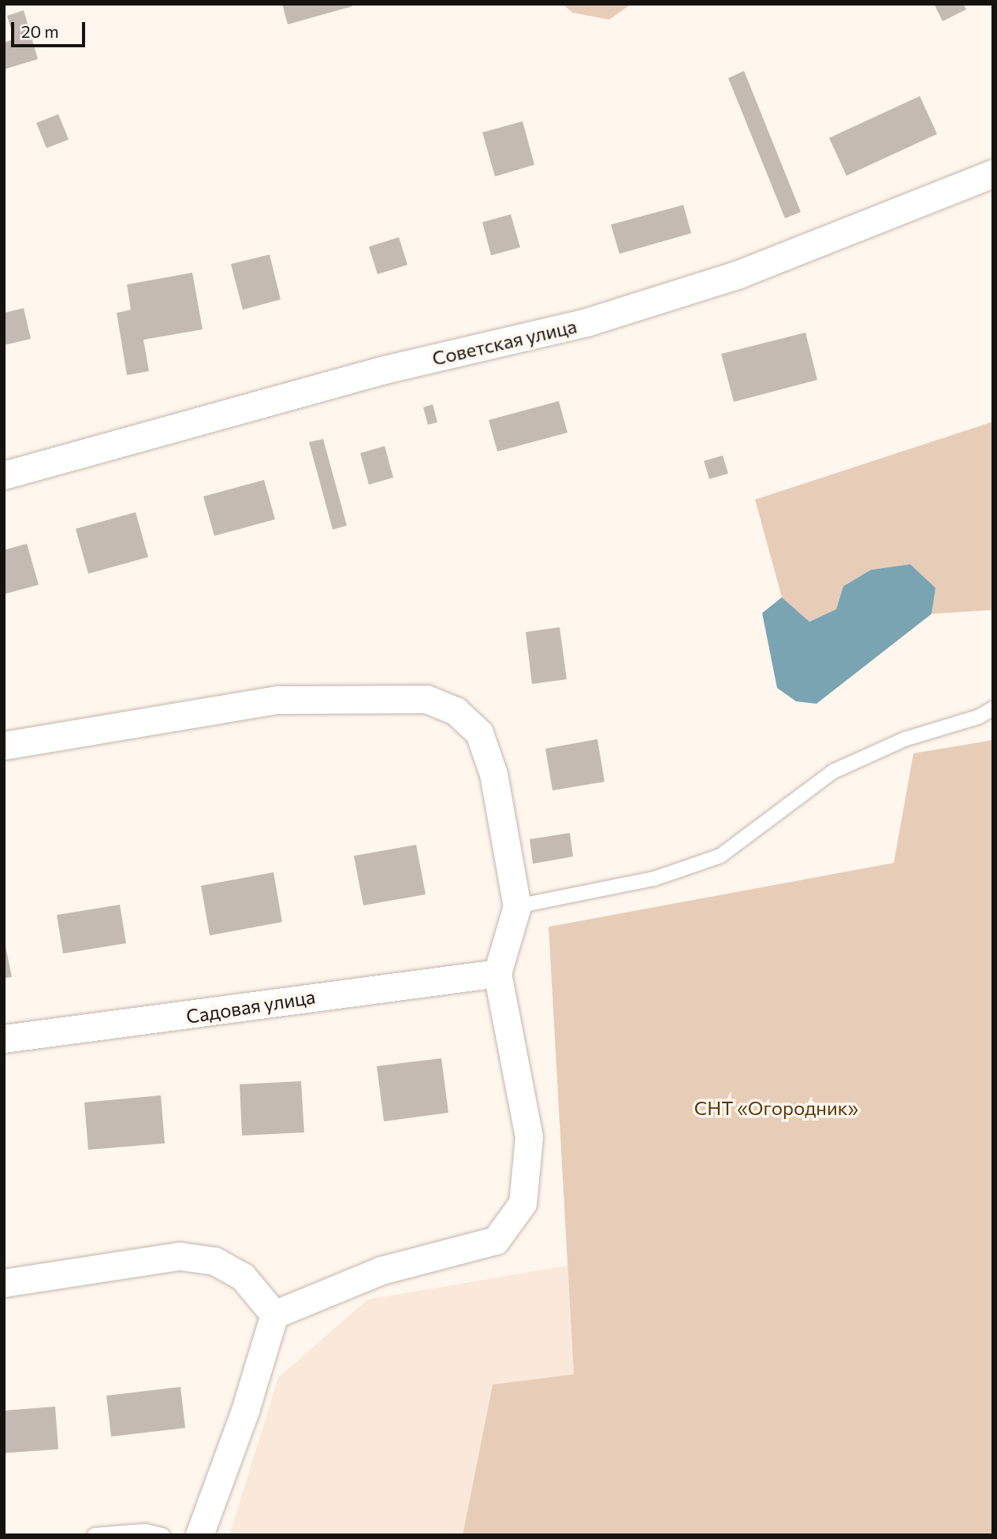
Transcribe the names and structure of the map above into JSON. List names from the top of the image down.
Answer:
{
  "streets": {
    "street": ["Советская улица", "Садовая улица"]
  },
  "parks": ["СНТ «Огородник»"],
  "scale_bar": "20 m"
}
